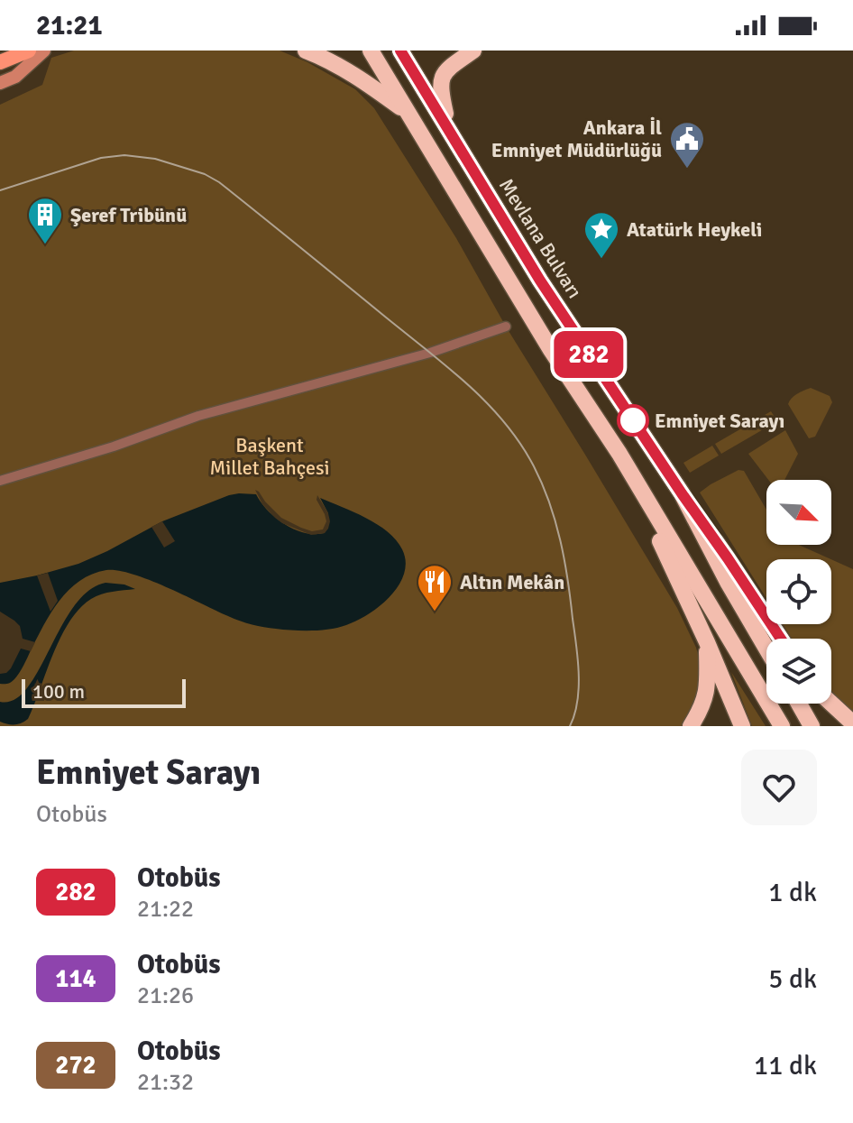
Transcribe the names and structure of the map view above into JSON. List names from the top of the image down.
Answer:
{
  "streets": {
    "highway": ["Mevlana Bulvarı"]
  },
  "parks": ["Başkent Millet Bahçesi"],
  "places": {
    "public building": ["Ankara İl Emniyet Müdürlüğü"],
    "building": ["Şeref Tribünü"],
    "place": ["Atatürk Heykeli"],
    "other": ["Emniyet Sarayı"],
    "restaurant": ["Altın Mekân"]
  },
  "lines": ["bus line 282"],
  "scale_bar": "100 m",
  "north": "bottom right",
  "page": {
    "status": "21:21",
    "on_map": "282",
    "scale": "100 m",
    "heading": ["Emniyet Sarayı", "Otobüs"],
    "list": [
      {
        "mark": "282",
        "name": "Otobüs",
        "note": "21:22",
        "value": "1 dk"
      },
      {
        "mark": "114",
        "name": "Otobüs",
        "note": "21:26",
        "value": "5 dk"
      },
      {
        "mark": "272",
        "name": "Otobüs",
        "note": "21:32",
        "value": "11 dk"
      }
    ]
  }
}
